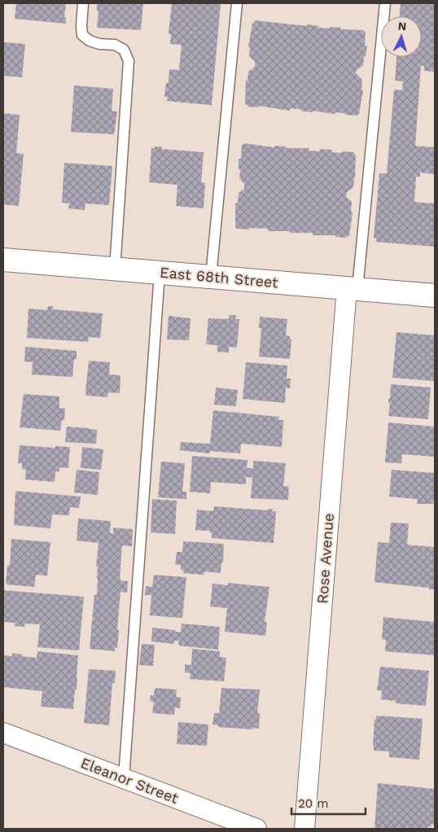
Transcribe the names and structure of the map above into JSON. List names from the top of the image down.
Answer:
{
  "streets": {
    "street": ["East 68th Street", "Rose Avenue", "Eleanor Street"]
  },
  "crossings": [
    ["East 68th Street", "Rose Avenue"]
  ],
  "scale_bar": "20 m",
  "north": "top"
}
